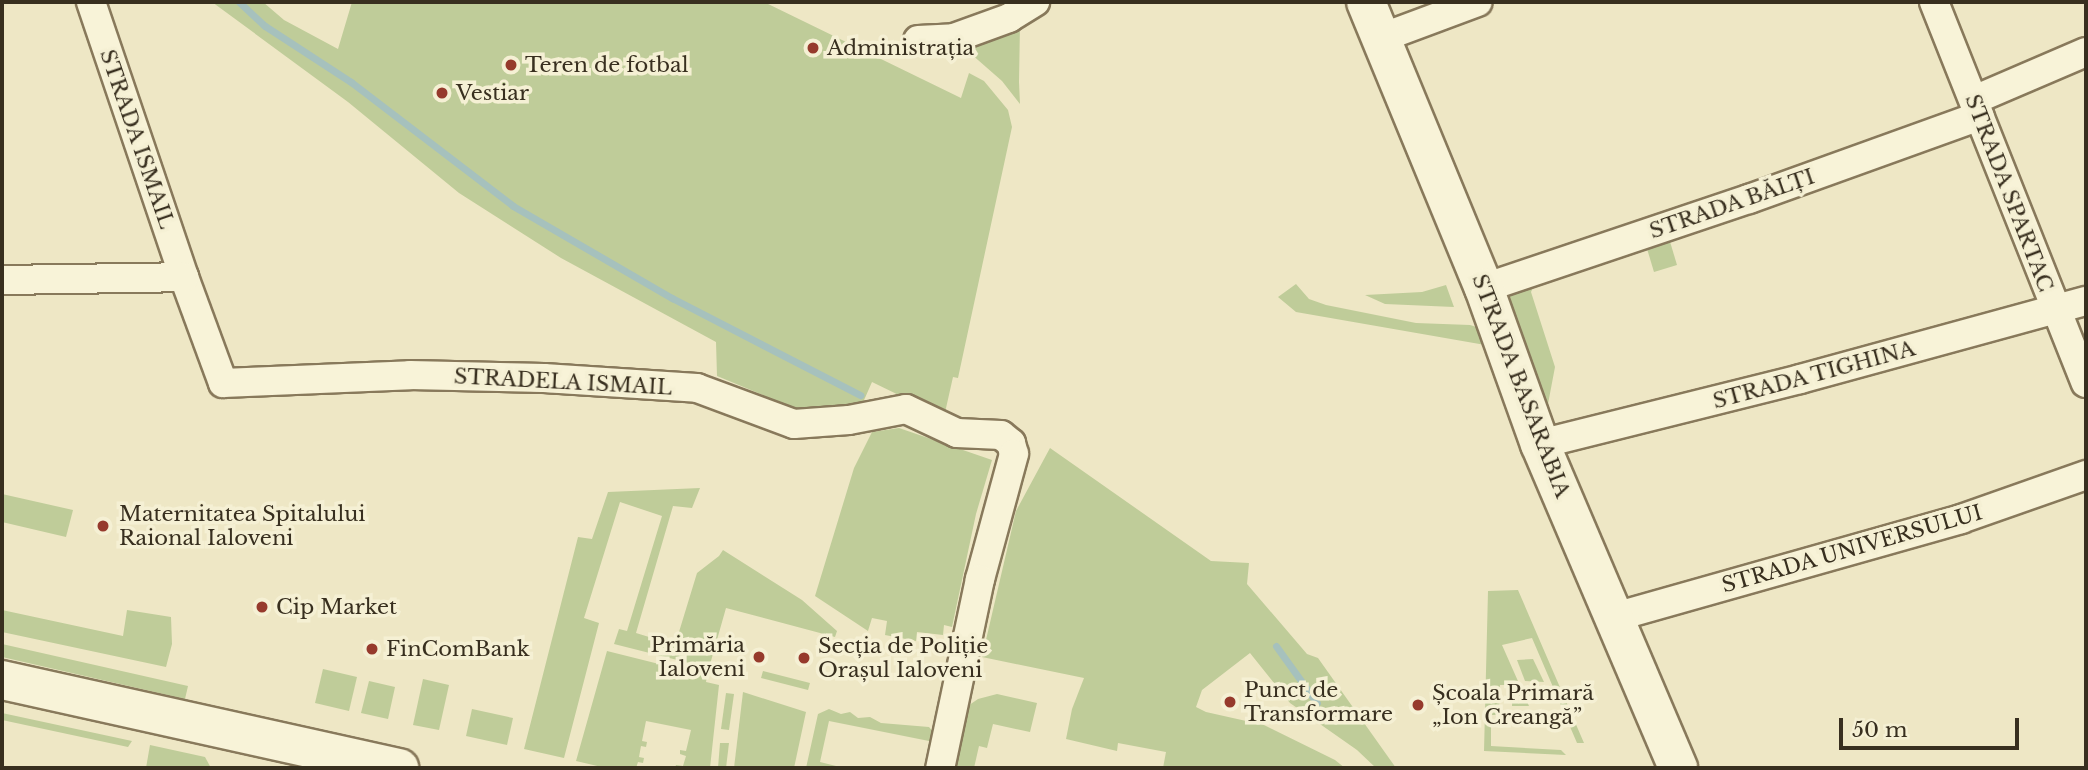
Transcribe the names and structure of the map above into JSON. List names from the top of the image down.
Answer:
{
  "streets": {
    "street": [
      "STRADA ISMAIL",
      "STRADA SPARTAC",
      "STRADA BĂLȚI",
      "STRADA TIGHINA",
      "STRADELA ISMAIL",
      "STRADA BASARABIA",
      "STRADA UNIVERSULUI"
    ]
  },
  "crossings": [
    ["STRADA ISMAIL", "STRADELA ISMAIL"],
    ["STRADA SPARTAC", "STRADA BĂLȚI"],
    ["STRADA SPARTAC", "STRADA TIGHINA"],
    ["STRADA BĂLȚI", "STRADA BASARABIA"],
    ["STRADA TIGHINA", "STRADA BASARABIA"],
    ["STRADA BASARABIA", "STRADA UNIVERSULUI"]
  ],
  "places": [
    "Administrația",
    "Teren de fotbal",
    "Vestiar",
    "Maternitatea Spitalului Raional Ialoveni",
    "Cip Market",
    "FinComBank",
    "Primăria Ialoveni",
    "Secția de Poliție Orașul Ialoveni",
    "Punct de Transformare",
    "Școala Primară „Ion Creangă”"
  ],
  "scale_bar": "50 m"
}
